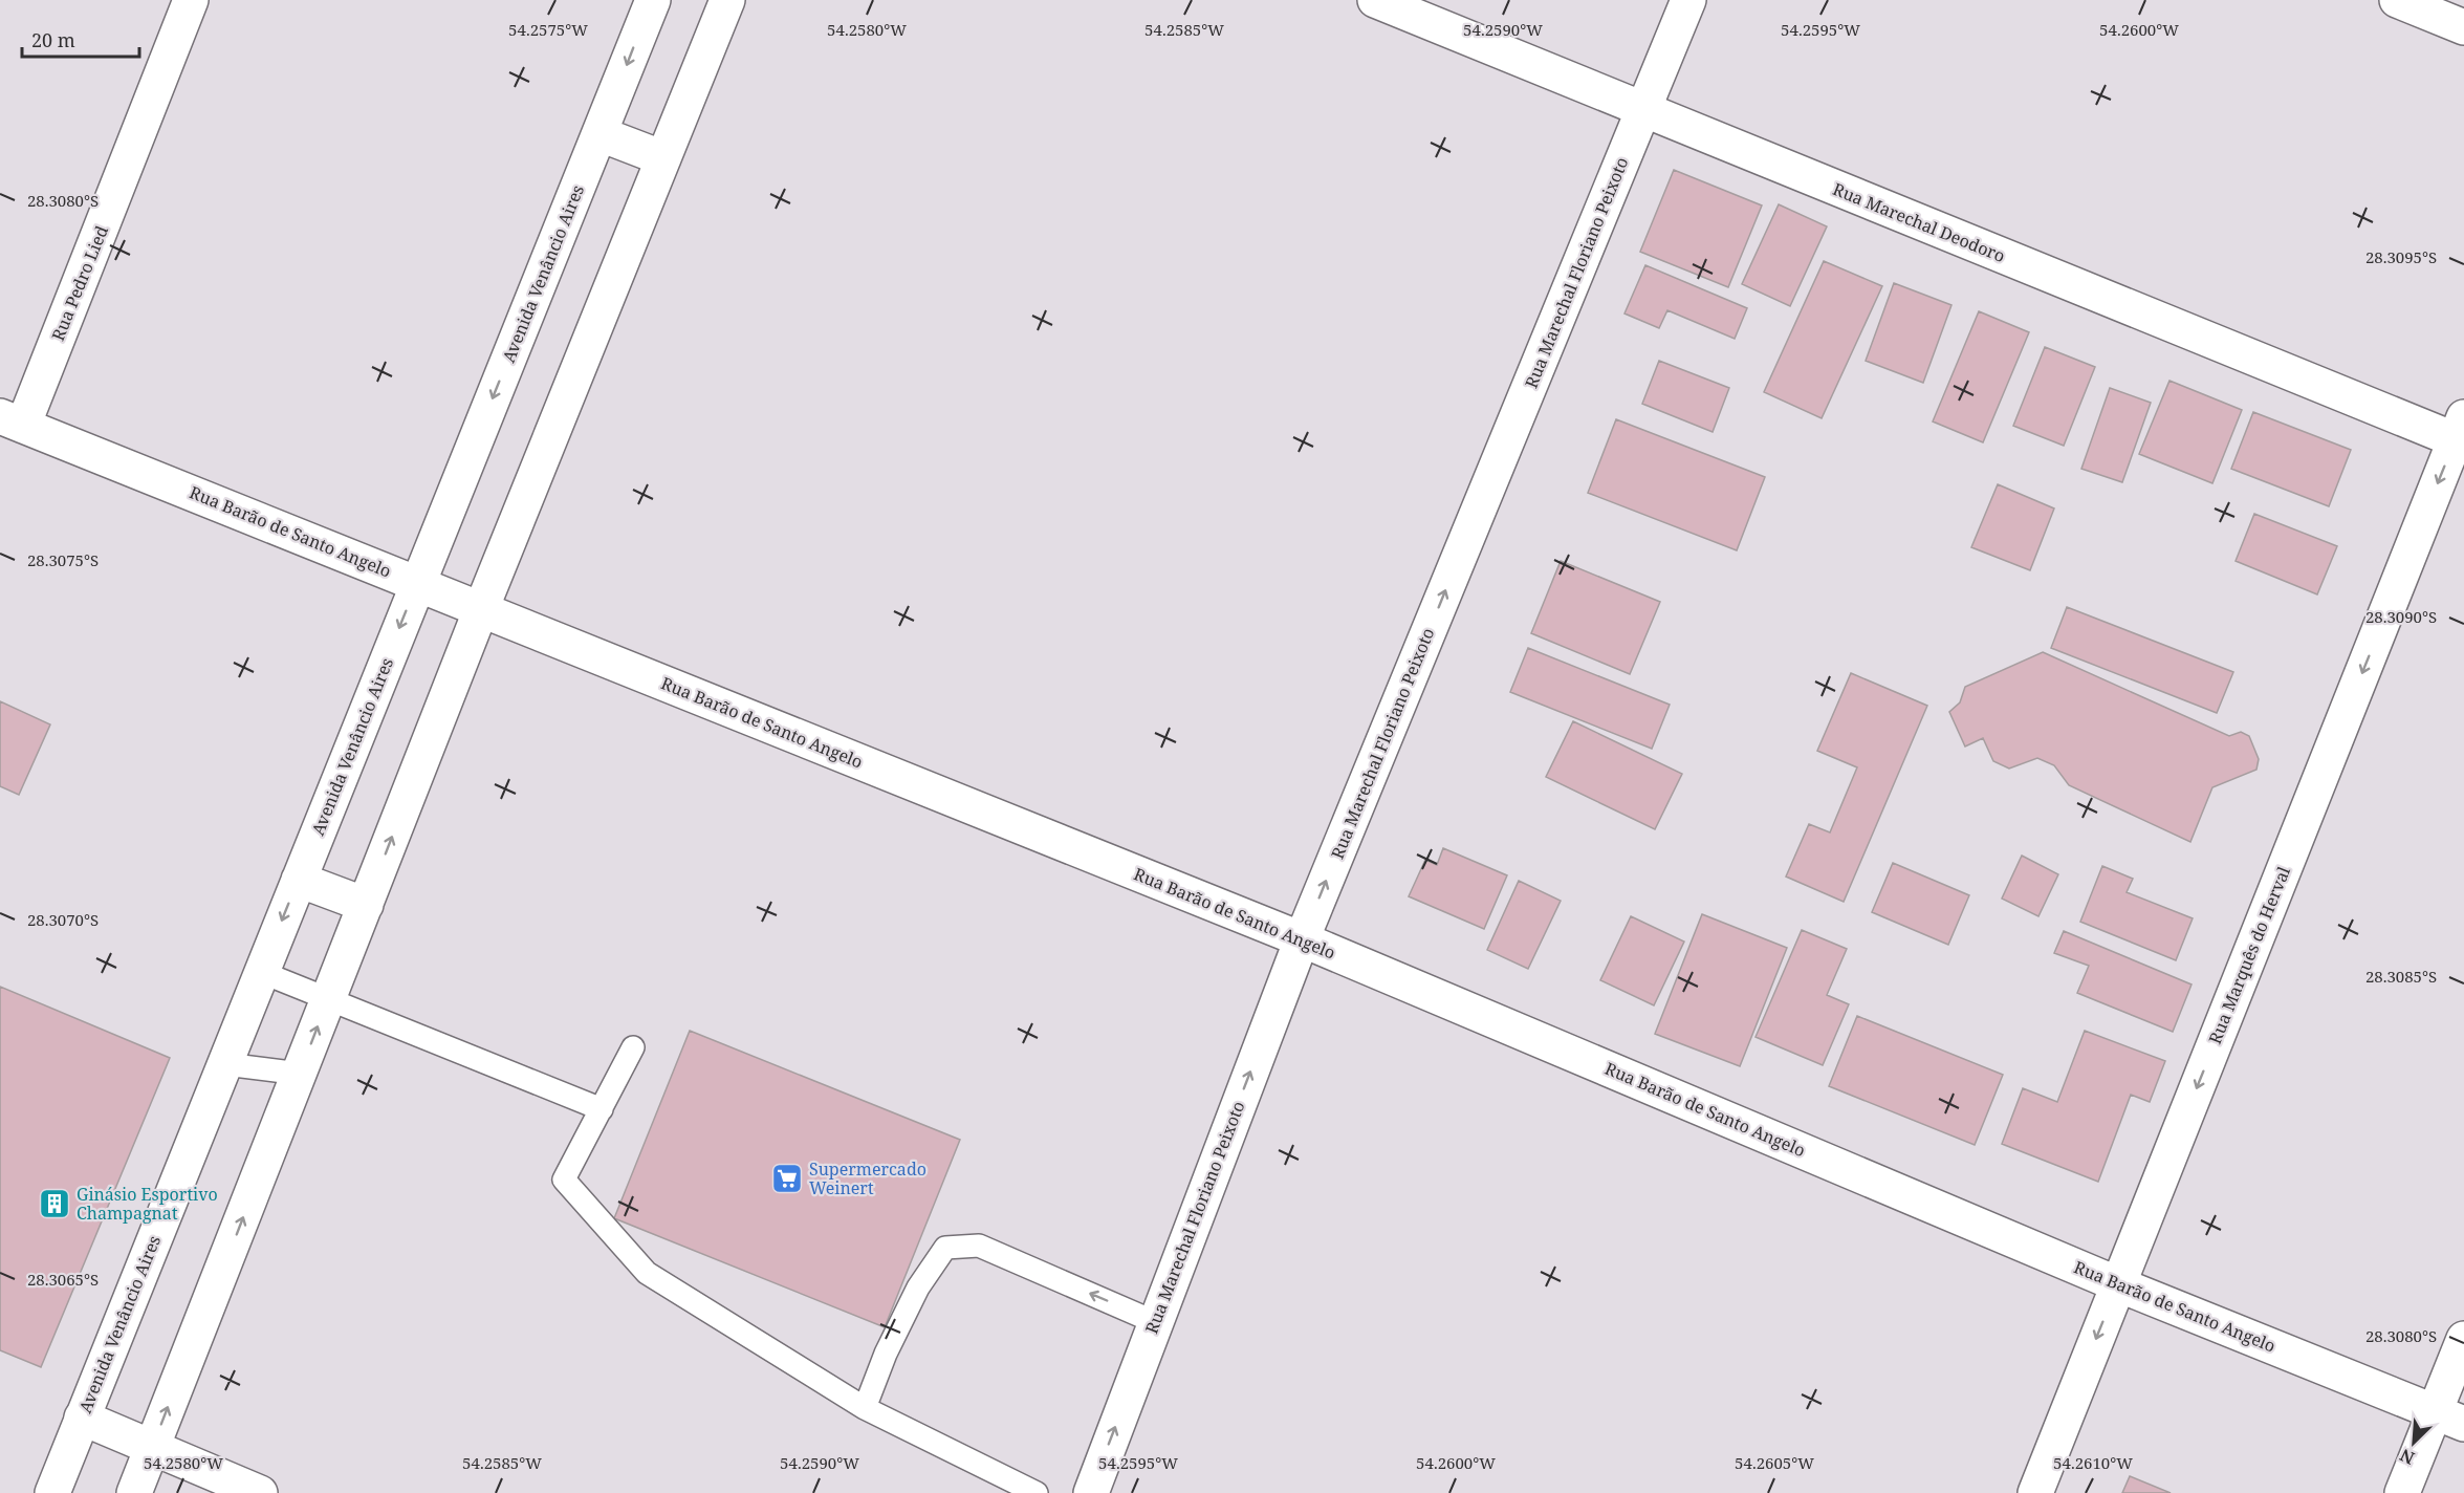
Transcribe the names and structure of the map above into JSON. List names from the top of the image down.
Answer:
{
  "streets": {
    "street": [
      "Rua Marechal Deodoro",
      "Rua Marechal Floriano Peixoto",
      "Avenida Venâncio Aires",
      "Rua Pedro Lied",
      "Rua Barão de Santo Angelo",
      "Rua Marquês do Herval"
    ]
  },
  "crossings": [
    ["Rua Marechal Deodoro", "Rua Marechal Floriano Peixoto"],
    ["Rua Marechal Deodoro", "Rua Marquês do Herval"],
    ["Rua Marechal Floriano Peixoto", "Rua Barão de Santo Angelo"],
    ["Avenida Venâncio Aires", "Rua Barão de Santo Angelo"],
    ["Rua Pedro Lied", "Rua Barão de Santo Angelo"],
    ["Rua Barão de Santo Angelo", "Rua Marquês do Herval"]
  ],
  "one_way": ["Rua Marechal Floriano Peixoto", "Rua Marquês do Herval"],
  "places": {
    "supermarket": ["Supermercado Weinert"],
    "building": ["Ginásio Esportivo Champagnat"]
  },
  "scale_bar": "20 m",
  "north": "bottom left",
  "coordinates": [
    "54.2575°W",
    "54.2580°W",
    "54.2585°W",
    "54.2590°W",
    "54.2595°W",
    "54.2600°W",
    "28.3080°S",
    "28.3095°S",
    "28.3075°S",
    "28.3090°S",
    "28.3070°S",
    "28.3085°S",
    "28.3065°S",
    "54.2605°W",
    "54.2610°W"
  ]
}
